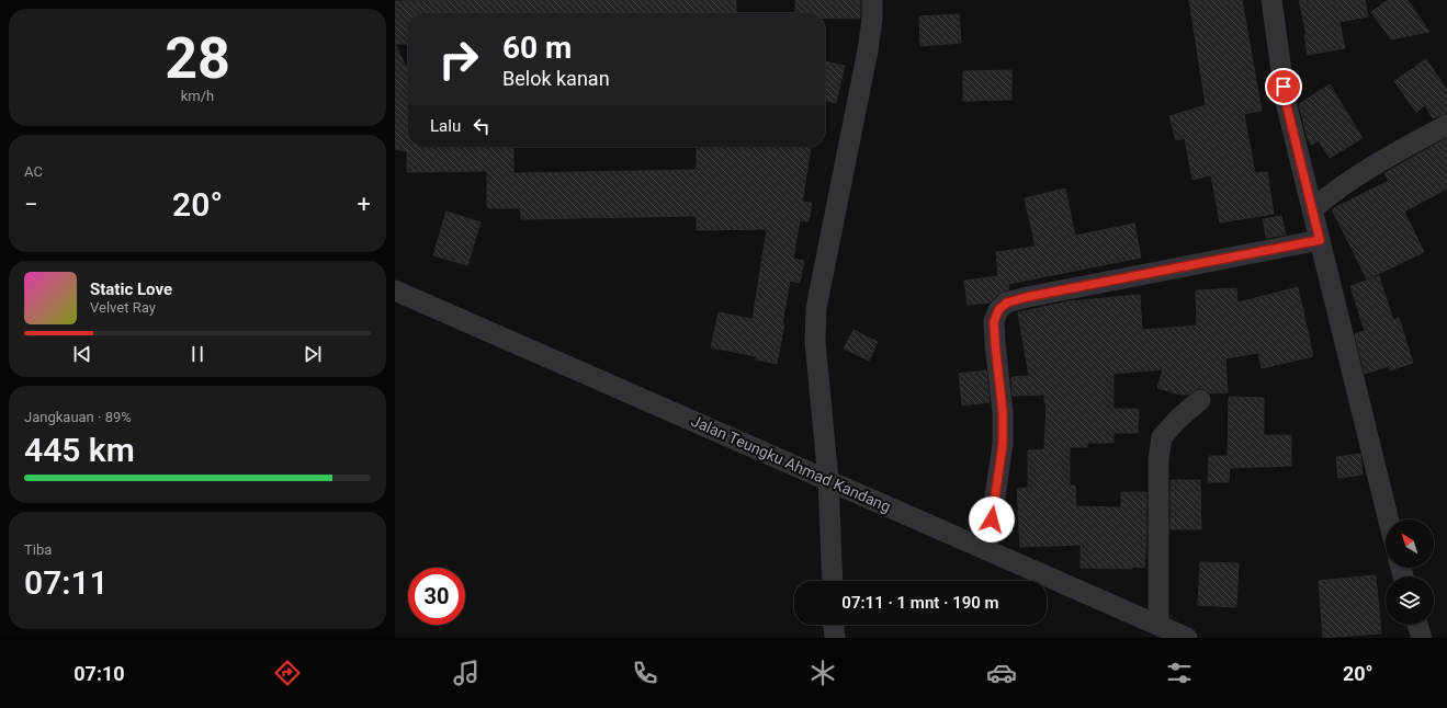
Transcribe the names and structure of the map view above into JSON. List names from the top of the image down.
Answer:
{
  "streets": {
    "street": ["Jalan Teungku Ahmad Kandang"]
  },
  "north": "top left",
  "page": {
    "tile": [
      ["28", "km/h"],
      "AC",
      ["Jangkauan · 89%", "445 km"],
      ["Tiba", "07:11"]
    ],
    "turn": ["60 m", "Belok kanan"],
    "then": "Lalu",
    "heat": ["−", "20°", "+"],
    "song": ["Static Love", "Velvet Ray"],
    "limit": "30",
    "trip": "07:11 · 1 mnt · 190 m",
    "tabs": ["07:10", "20°"]
  }
}
